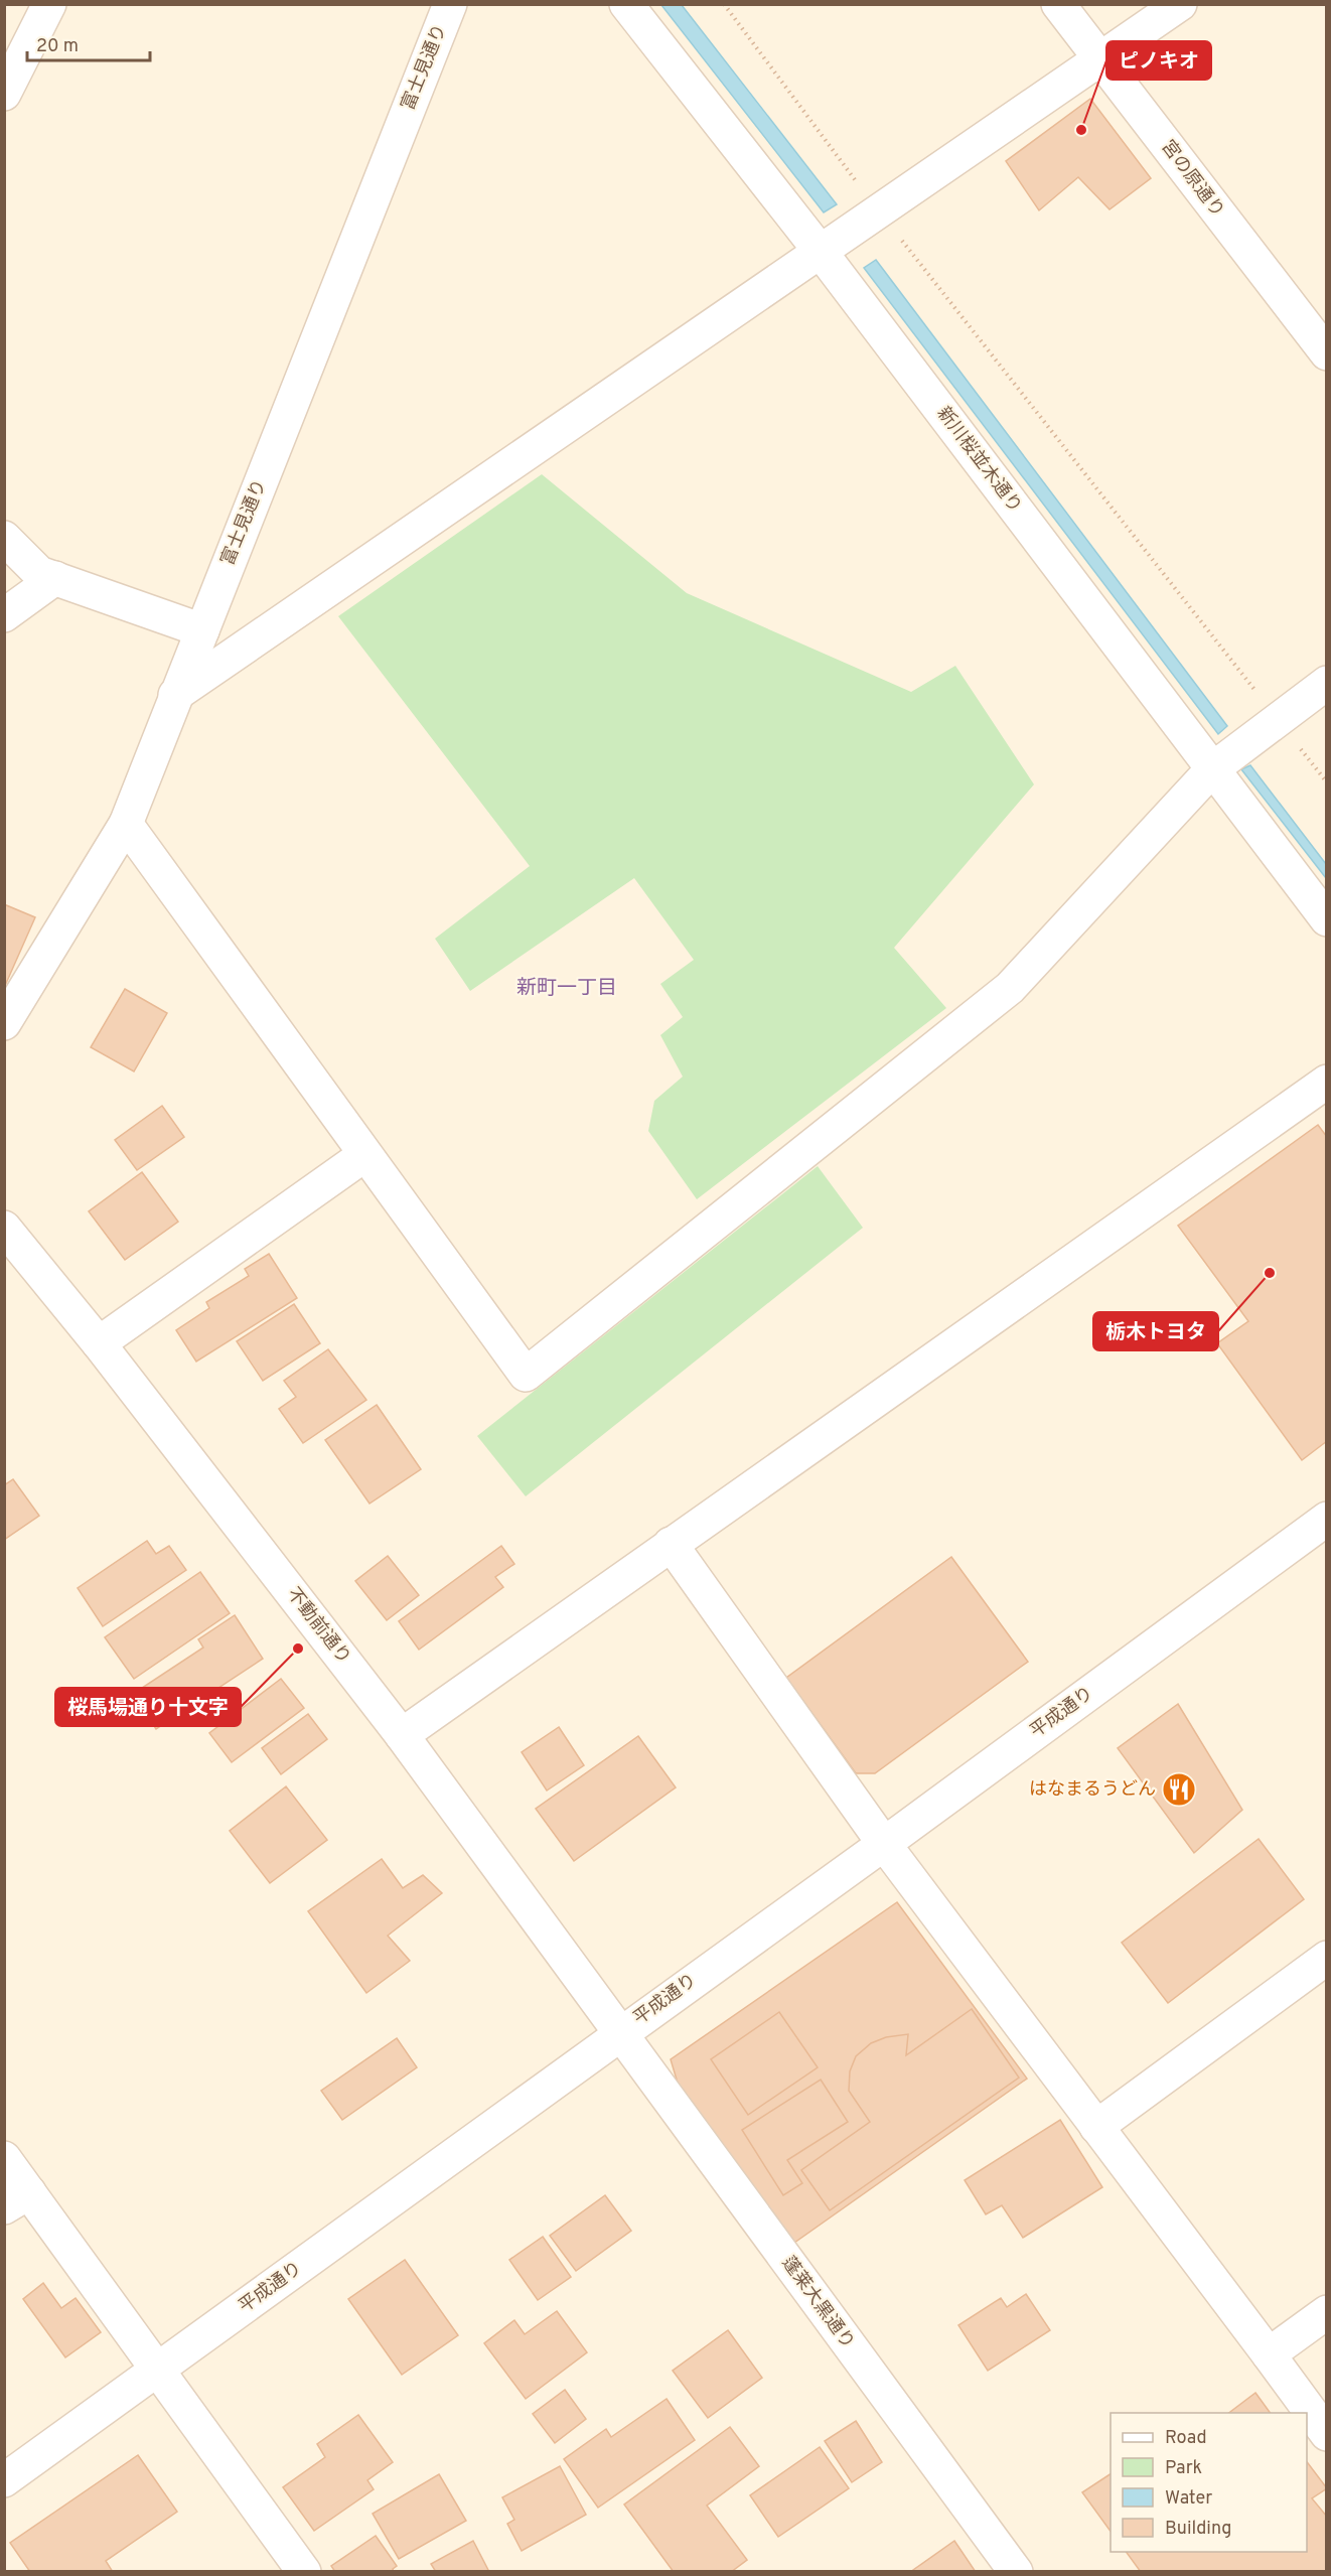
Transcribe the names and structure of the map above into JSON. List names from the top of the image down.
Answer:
{
  "streets": {
    "street": [
      "富士見通り",
      "宮の原通り",
      "新川桜並木通り",
      "不動前通り",
      "平成通り",
      "蓬莱大黒通り"
    ]
  },
  "crossings": [
    ["不動前通り", "平成通り"],
    ["不動前通り", "蓬莱大黒通り"],
    ["平成通り", "蓬莱大黒通り"]
  ],
  "districts": ["新町一丁目"],
  "places": {
    "other": ["ピノキオ", "栃木トヨタ", "桜馬場通り十文字"],
    "restaurant": ["はなまるうどん"]
  },
  "legend": [
    "Road",
    "Park",
    "Water",
    "Building"
  ],
  "scale_bar": "20 m"
}
